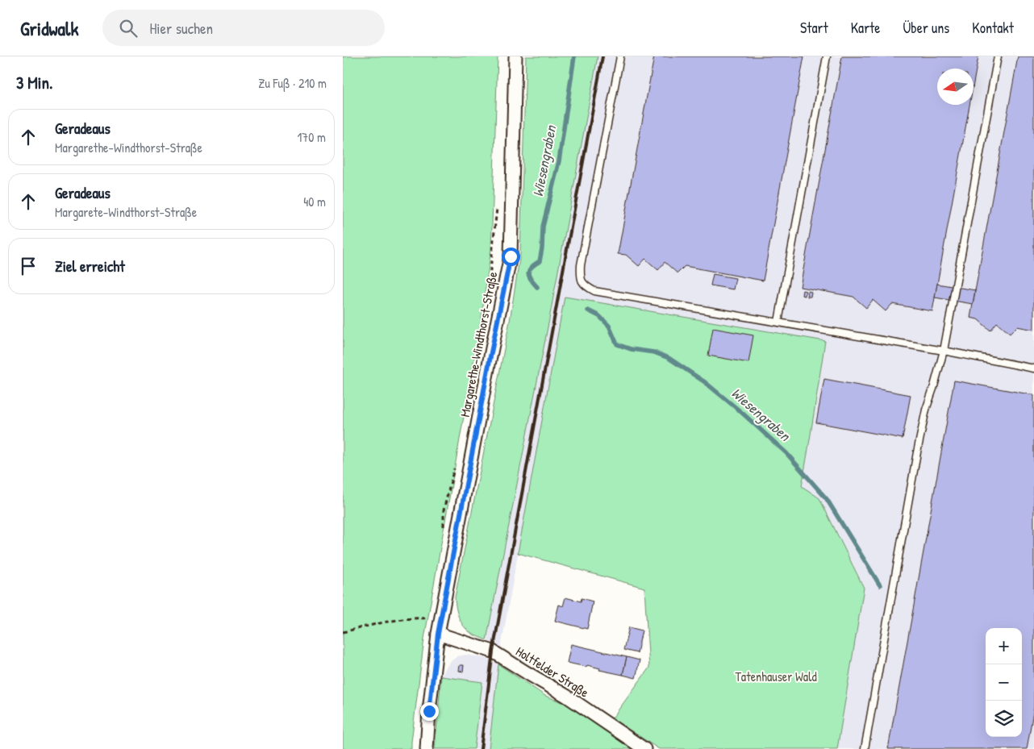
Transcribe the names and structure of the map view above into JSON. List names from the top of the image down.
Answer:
{
  "streets": {
    "street": ["Margarethe-Windthorst-Straße", "Holtfelder Straße"]
  },
  "crossings": [
    ["Margarethe-Windthorst-Straße", "Holtfelder Straße"]
  ],
  "water": ["Wiesengraben"],
  "parks": ["Tatenhauser Wald"],
  "north": "left",
  "page": {
    "header": "Gridwalk",
    "search": "Hier suchen",
    "nav": [
      "Start",
      "Karte",
      "Über uns",
      "Kontakt"
    ],
    "heading": ["3 Min.", "Zu Fuß · 210 m"],
    "list": [
      ["Geradeaus", "Margarethe-Windthorst-Straße", "170 m"],
      ["Geradeaus", "Margarete-Windthorst-Straße", "40 m"],
      "Ziel erreicht"
    ],
    "map_buttons": ["+", "−"]
  }
}
